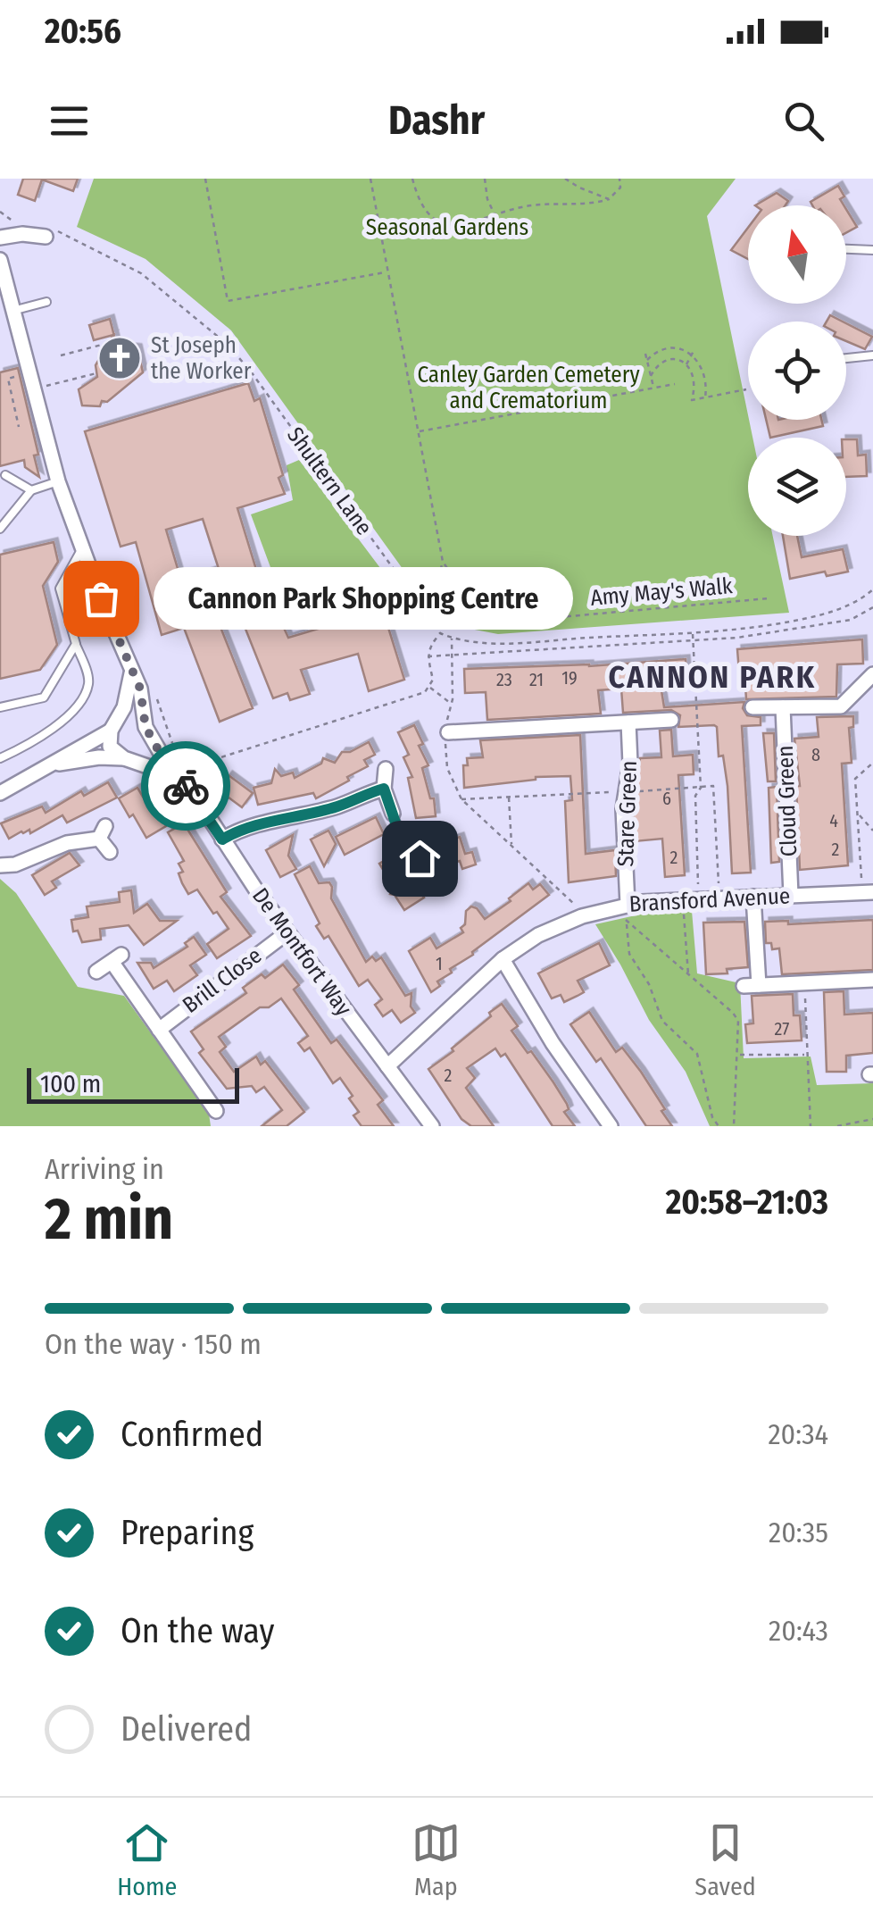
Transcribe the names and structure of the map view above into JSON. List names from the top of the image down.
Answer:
{
  "streets": {
    "street": [
      "Cloud Green",
      "Stare Green",
      "Bransford Avenue",
      "De Montfort Way",
      "Brill Close"
    ],
    "path": ["Shultern Lane", "Amy May's Walk"]
  },
  "crossings": [
    ["Cloud Green", "Bransford Avenue"],
    ["Stare Green", "Bransford Avenue"],
    ["Bransford Avenue", "De Montfort Way"],
    ["De Montfort Way", "Brill Close"]
  ],
  "districts": ["CANNON PARK"],
  "parks": ["Seasonal Gardens", "Canley Garden Cemetery and Crematorium"],
  "places": {
    "church": ["St Joseph the Worker"],
    "other": ["Cannon Park Shopping Centre"]
  },
  "house_numbers": [
    "19",
    "23",
    "21",
    "8",
    "6",
    "4",
    "2",
    "2",
    "1",
    "27",
    "2"
  ],
  "scale_bar": "100 m",
  "north": "top",
  "page": {
    "status": "20:56",
    "header": "Dashr",
    "bubble": "Cannon Park Shopping Centre",
    "scale": "100 m",
    "heading": ["2 min", "Arriving in", "20:58–21:03"],
    "bar": "On the way · 150 m",
    "list": [
      ["Confirmed", "20:34"],
      ["Preparing", "20:35"],
      ["On the way", "20:43"],
      "Delivered"
    ],
    "tabs": ["Home", "Map", "Saved"]
  }
}
